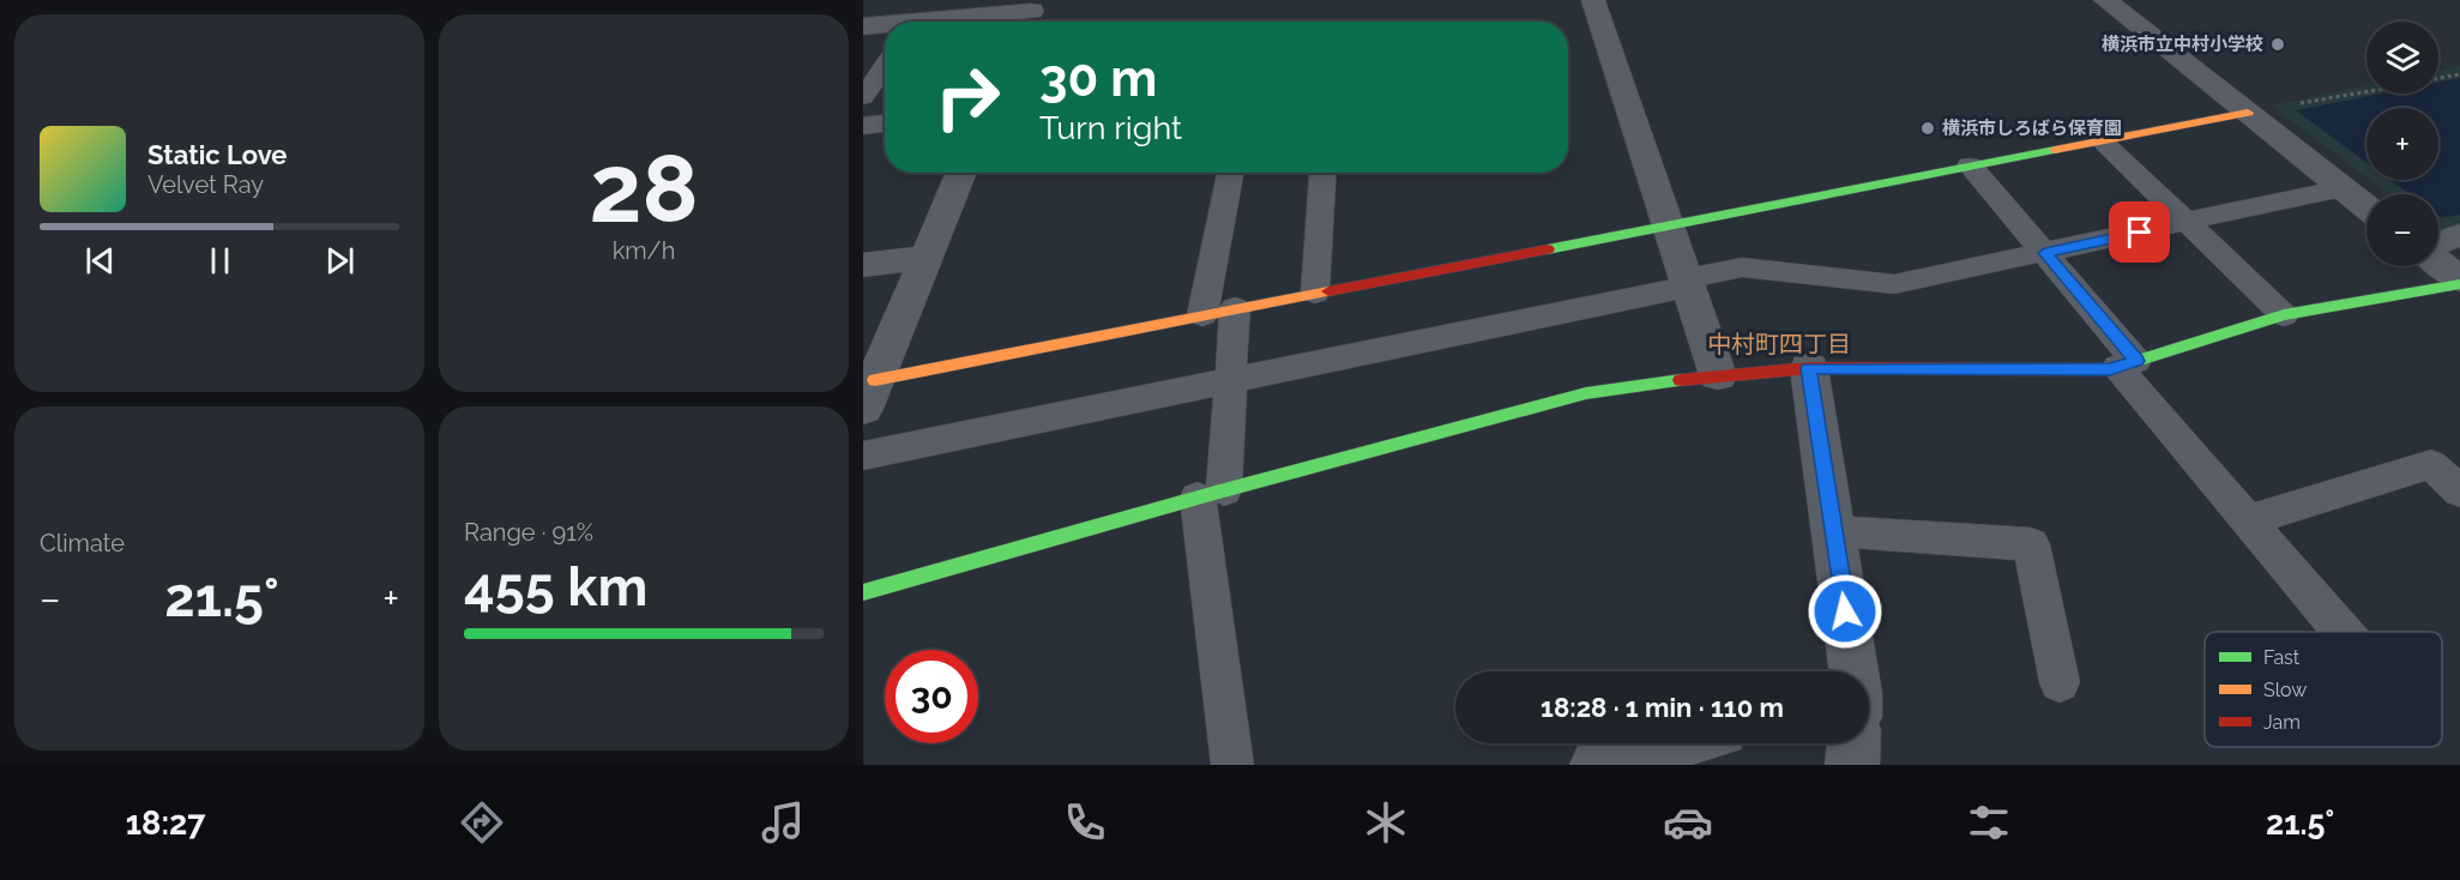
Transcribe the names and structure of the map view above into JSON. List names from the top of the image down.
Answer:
{
  "districts": ["中村町四丁目"],
  "places": ["横浜市立中村小学校", "横浜市しろばら保育園"],
  "legend": ["Fast", "Slow", "Jam"],
  "page": {
    "tile": [
      ["28", "km/h"],
      "Climate",
      ["Range · 91%", "455 km"]
    ],
    "map_buttons": ["+", "−"],
    "turn": ["30 m", "Turn right"],
    "song": ["Static Love", "Velvet Ray"],
    "heat": ["−", "21.5°", "+"],
    "limit": "30",
    "trip": "18:28 · 1 min · 110 m",
    "tabs": ["18:27", "21.5°"]
  }
}
